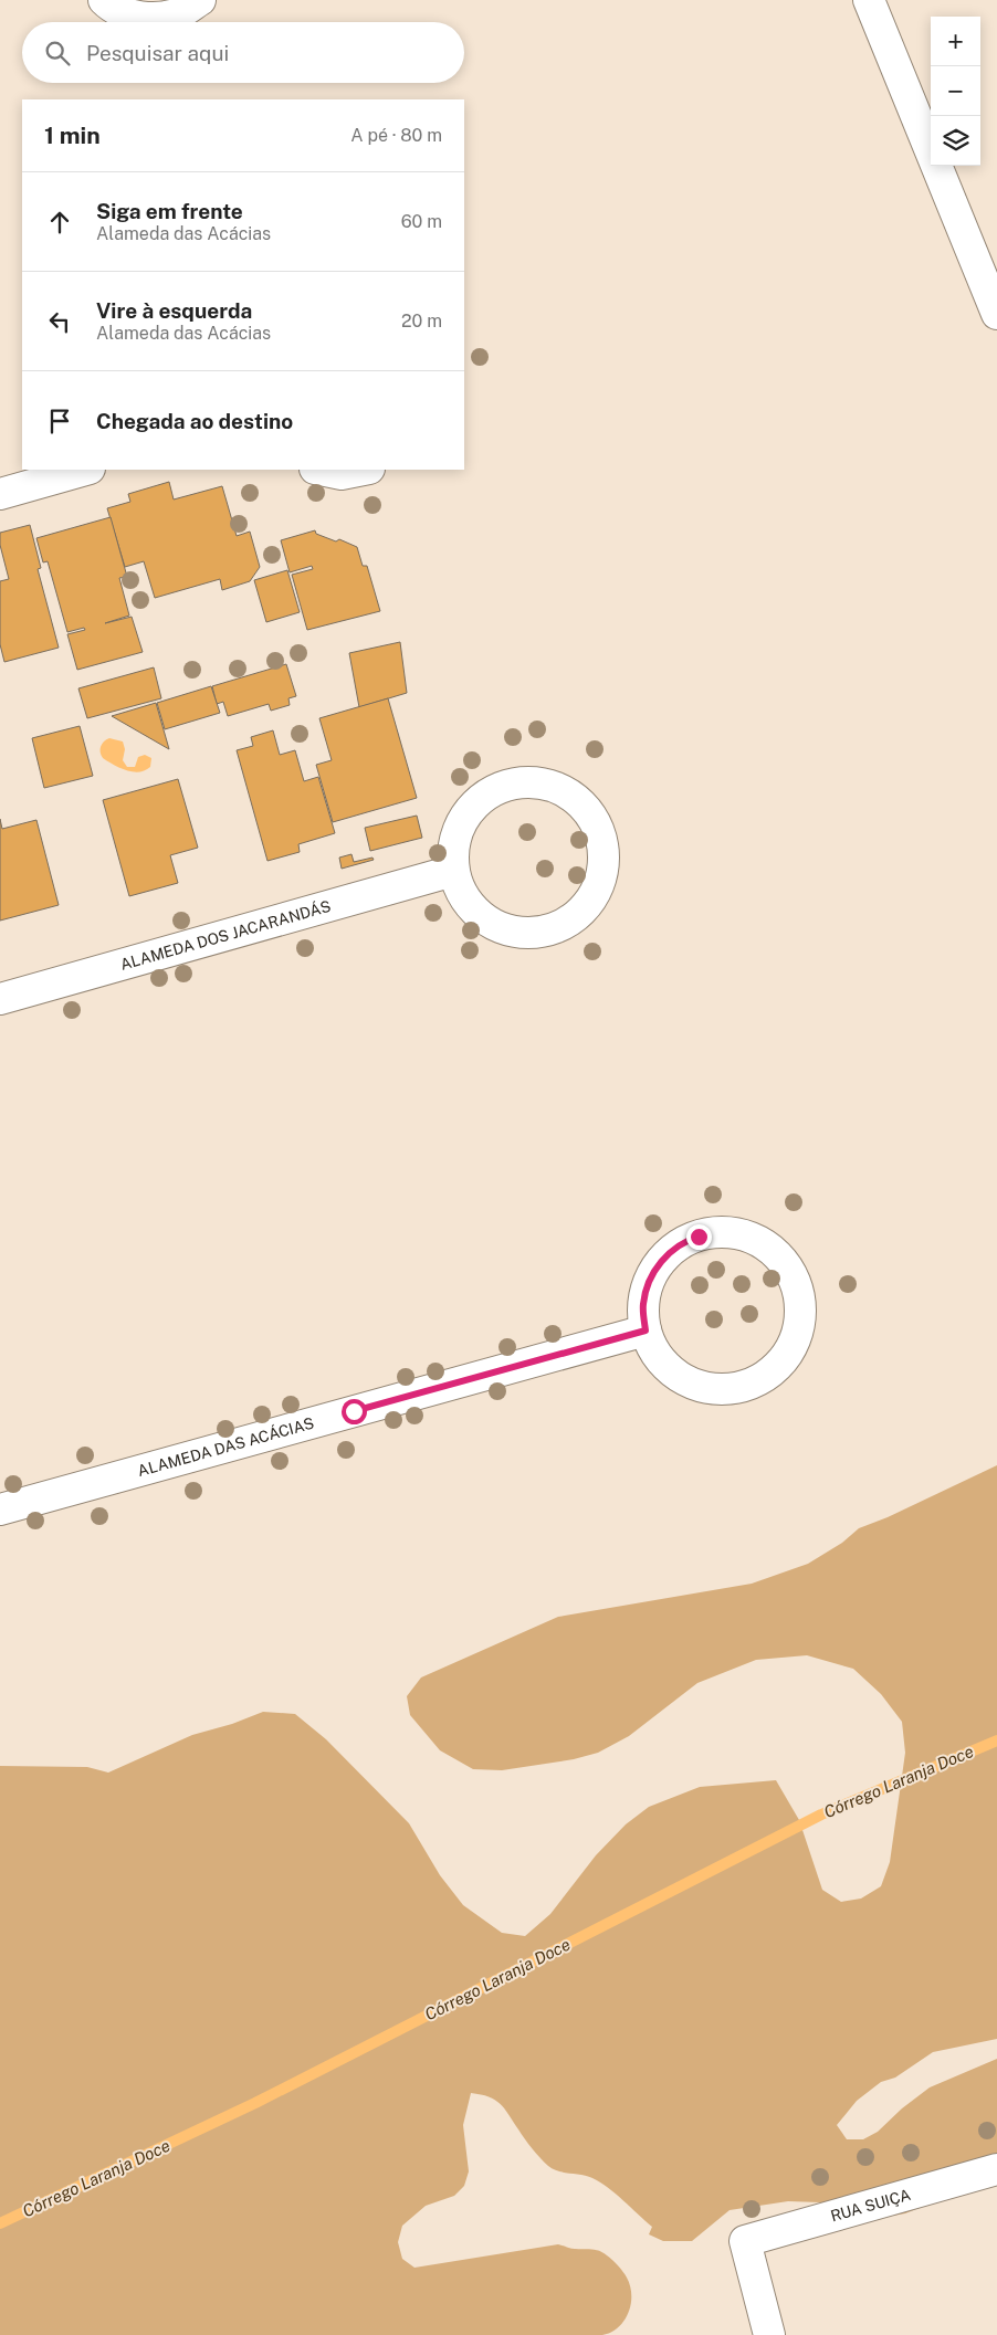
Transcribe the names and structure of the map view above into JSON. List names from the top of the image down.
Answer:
{
  "streets": {
    "street": ["ALAMEDA DOS JACARANDÁS", "ALAMEDA DAS ACÁCIAS", "RUA SUIÇA"]
  },
  "water": ["Córrego Laranja Doce"],
  "page": {
    "map_buttons": ["+", "−"],
    "search": "Pesquisar aqui",
    "heading": ["1 min", "A pé · 80 m"],
    "list": [
      ["Siga em frente", "Alameda das Acácias", "60 m"],
      ["Vire à esquerda", "Alameda das Acácias", "20 m"],
      "Chegada ao destino"
    ]
  }
}
